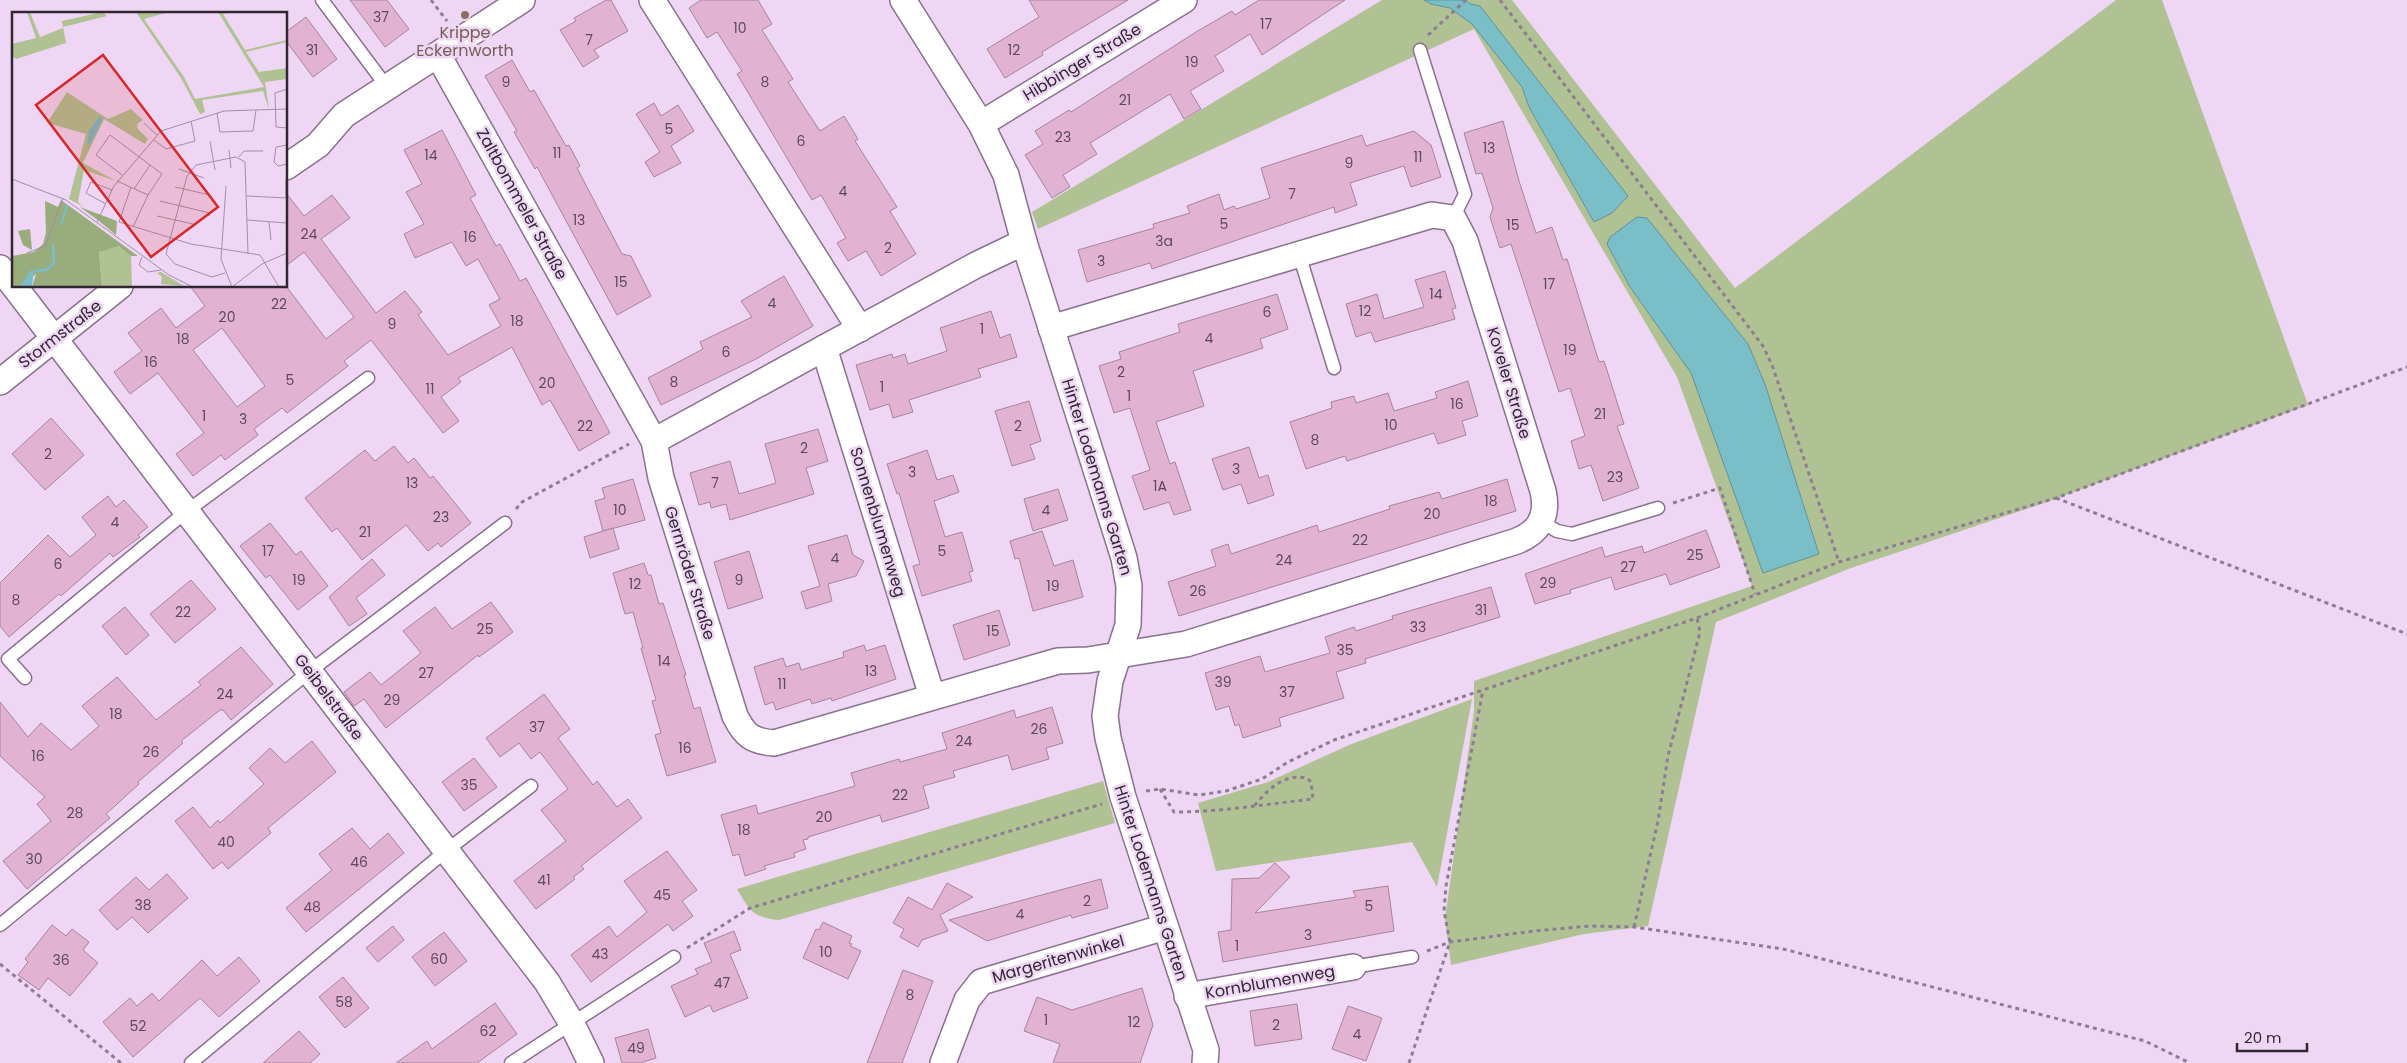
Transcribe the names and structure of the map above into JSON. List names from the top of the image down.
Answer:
{
  "streets": {
    "street": [
      "Hibbinger Straße",
      "Zaltbommeler Straße",
      "Stormstraße",
      "Koveler Straße",
      "Hinter Lodemanns Garten",
      "Sonnenblumenweg",
      "Gernröder Straße",
      "Geibelstraße",
      "Margeritenwinkel",
      "Kornblumenweg"
    ]
  },
  "crossings": [
    ["Hibbinger Straße", "Hinter Lodemanns Garten"],
    ["Zaltbommeler Straße", "Gernröder Straße"],
    ["Stormstraße", "Geibelstraße"],
    ["Hinter Lodemanns Garten", "Gernröder Straße"],
    ["Hinter Lodemanns Garten", "Margeritenwinkel"],
    ["Hinter Lodemanns Garten", "Kornblumenweg"],
    ["Sonnenblumenweg", "Gernröder Straße"]
  ],
  "places": ["Krippe Eckernworth"],
  "house_numbers": [
    "37",
    "17",
    "10",
    "7",
    "31",
    "12",
    "19",
    "9",
    "8",
    "21",
    "5",
    "23",
    "6",
    "13",
    "11",
    "14",
    "11",
    "9",
    "4",
    "7",
    "13",
    "5",
    "15",
    "24",
    "16",
    "3a",
    "2",
    "3",
    "15",
    "17",
    "14",
    "4",
    "22",
    "12",
    "6",
    "20",
    "18",
    "9",
    "1",
    "4",
    "18",
    "19",
    "6",
    "16",
    "2",
    "5",
    "8",
    "20",
    "1",
    "11",
    "1",
    "16",
    "21",
    "1",
    "3",
    "10",
    "22",
    "2",
    "8",
    "2",
    "2",
    "3",
    "3",
    "23",
    "13",
    "7",
    "1A",
    "18",
    "10",
    "4",
    "20",
    "23",
    "4",
    "21",
    "22",
    "17",
    "5",
    "25",
    "4",
    "24",
    "6",
    "27",
    "19",
    "9",
    "29",
    "12",
    "19",
    "26",
    "8",
    "31",
    "22",
    "33",
    "25",
    "15",
    "35",
    "14",
    "13",
    "27",
    "39",
    "11",
    "37",
    "24",
    "29",
    "18",
    "37",
    "26",
    "24",
    "16",
    "26",
    "16",
    "35",
    "22",
    "28",
    "20",
    "18",
    "40",
    "30",
    "46",
    "41",
    "45",
    "2",
    "38",
    "5",
    "48",
    "4",
    "3",
    "1",
    "10",
    "43",
    "60",
    "36",
    "47",
    "8",
    "58",
    "1",
    "12",
    "2",
    "52",
    "62",
    "4",
    "49"
  ],
  "scale_bar": "20 m"
}
